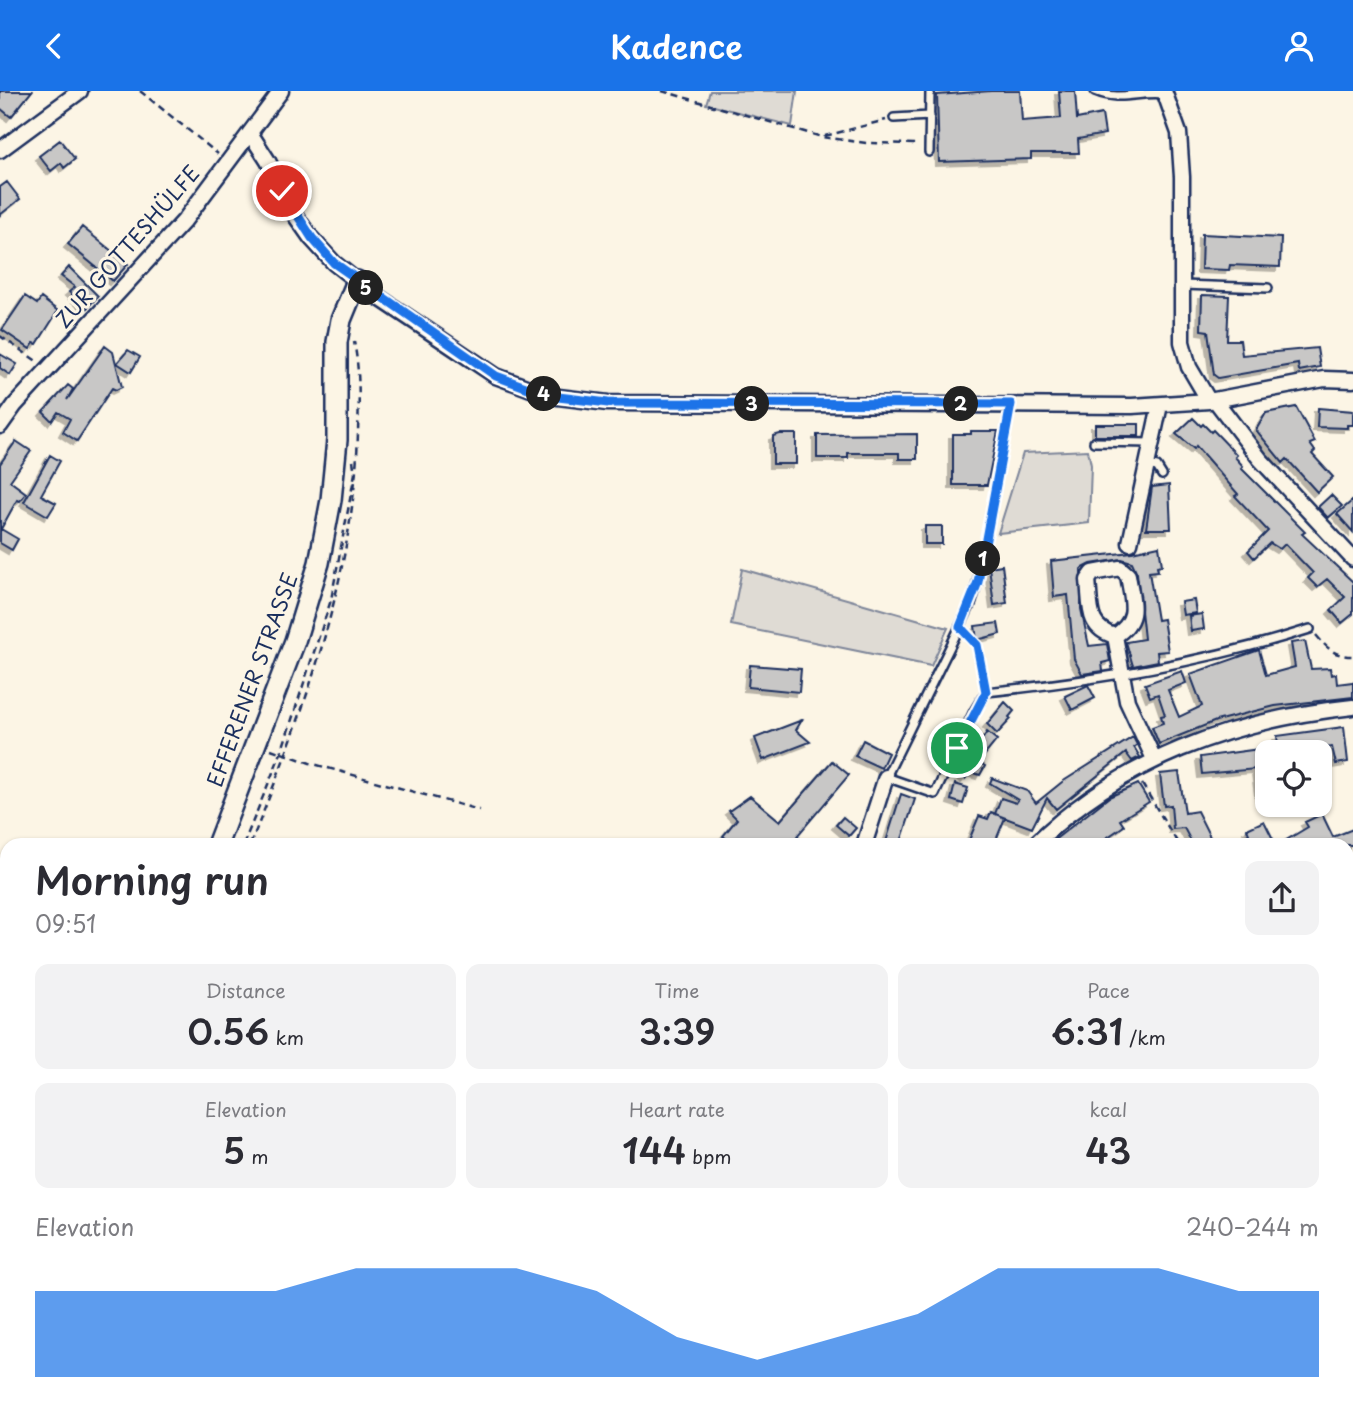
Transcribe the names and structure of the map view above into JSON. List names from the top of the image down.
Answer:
{
  "streets": {
    "street": ["ZUR GOTTESHÜLFE", "EFFERENER STRASSE"]
  },
  "page": {
    "header": "Kadence",
    "pins": [
      "5",
      "4",
      "2",
      "3",
      "1"
    ],
    "heading": ["Morning run", "09:51"],
    "stats": [
      ["Distance", "0.56 km"],
      ["Time", "3:39"],
      ["Pace", "6:31 /km"],
      ["Elevation", "5 m"],
      ["Heart rate", "144 bpm"],
      ["kcal", "43"]
    ],
    "chart": ["Elevation", "240–244 m"]
  }
}
